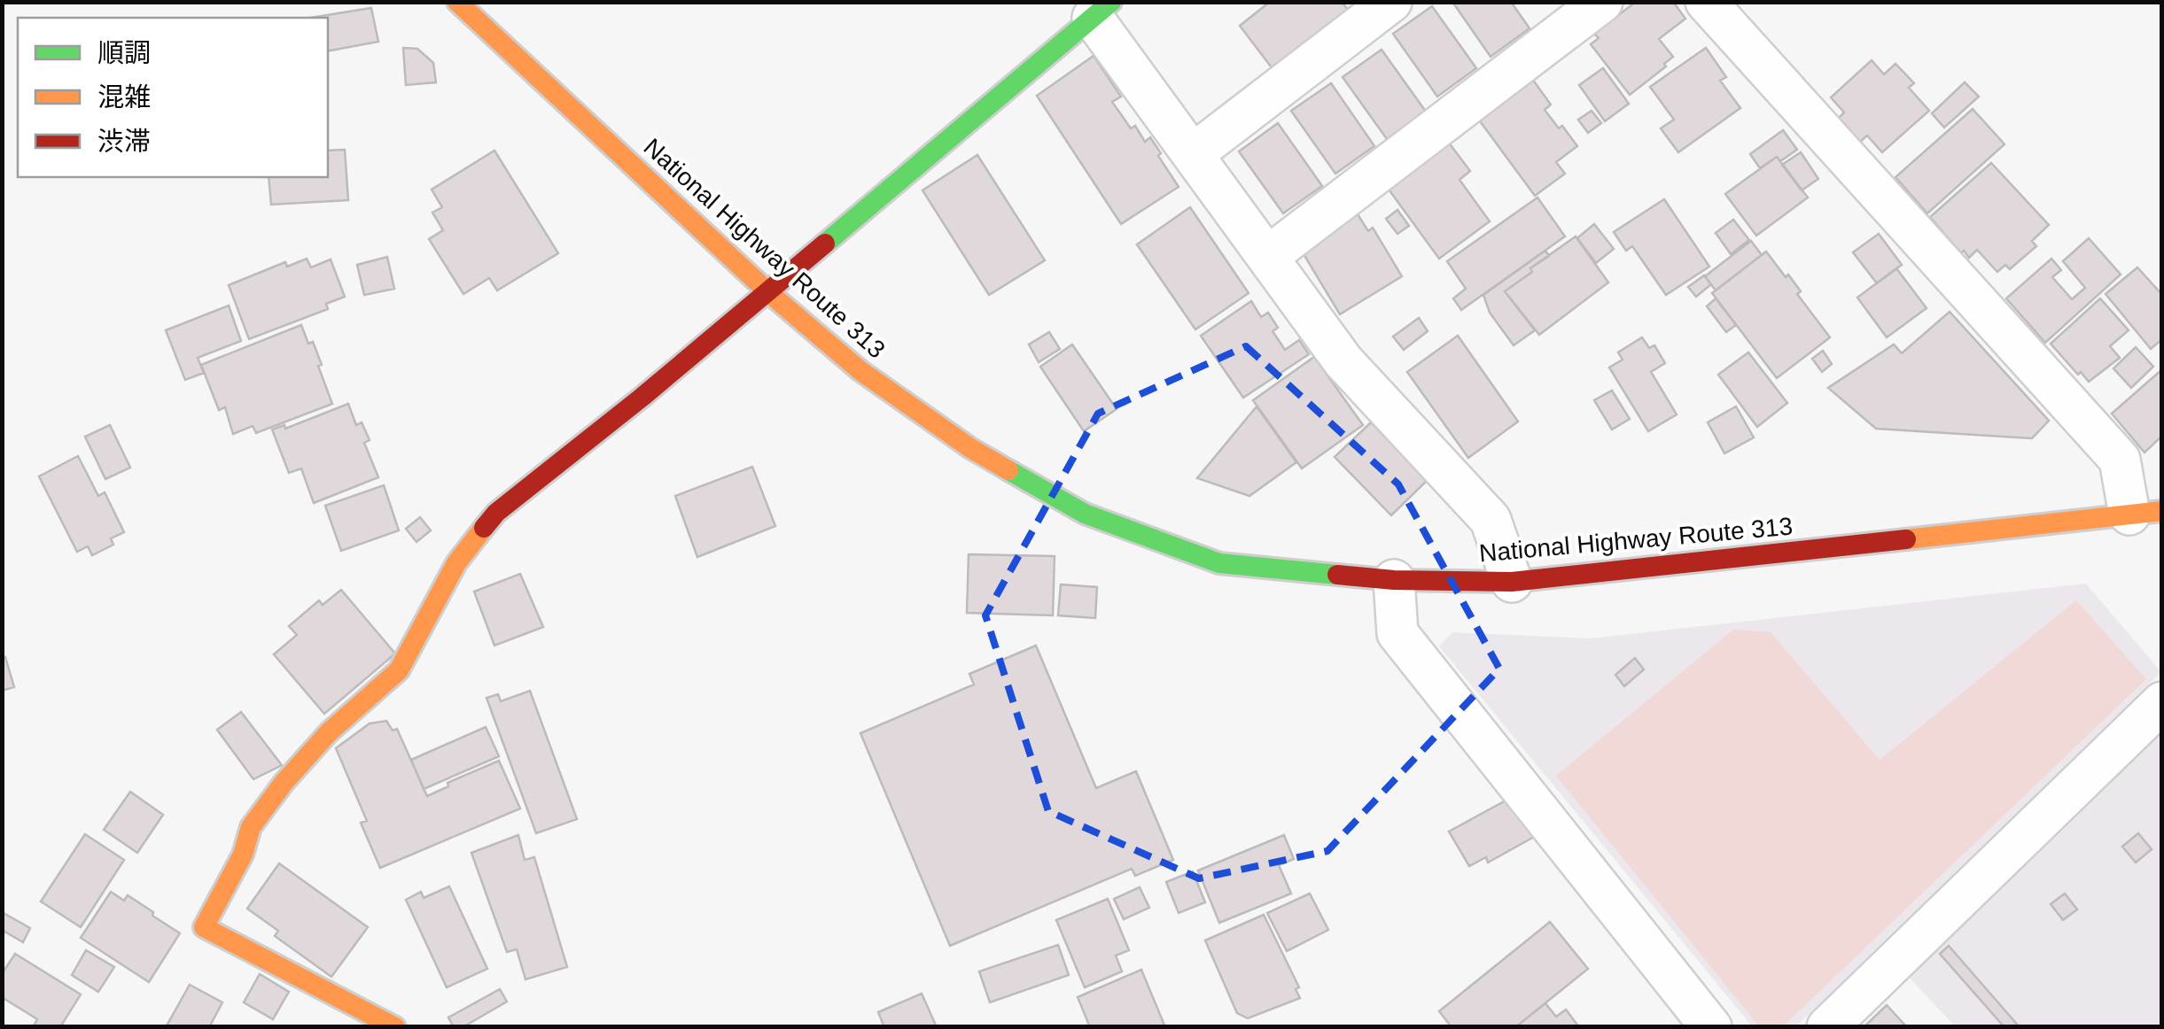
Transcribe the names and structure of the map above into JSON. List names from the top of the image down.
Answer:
{
  "streets": {
    "main road": ["National Highway Route 313"]
  },
  "legend": ["順調", "混雑", "渋滞"]
}
